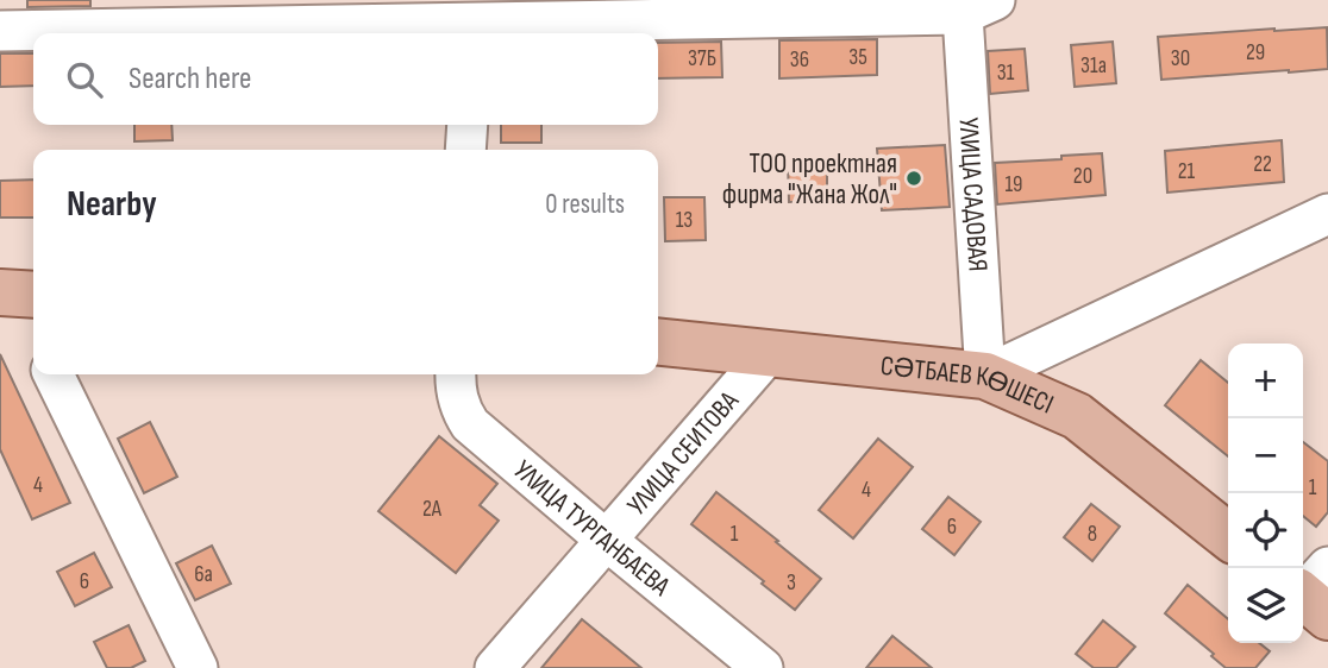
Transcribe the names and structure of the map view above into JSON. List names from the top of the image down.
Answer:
{
  "streets": {
    "main road": ["СӘТБАЕВ КӨШЕСІ"],
    "street": ["УЛИЦА САДОВАЯ", "УЛИЦА СЕИТОВА", "УЛИЦА ТУРГАНБАЕВА"]
  },
  "crossings": [
    ["УЛИЦА САДОВАЯ", "СӘТБАЕВ КӨШЕСІ"],
    ["СӘТБАЕВ КӨШЕСІ", "УЛИЦА СЕИТОВА"],
    ["УЛИЦА СЕИТОВА", "УЛИЦА ТУРГАНБАЕВА"]
  ],
  "places": ["ТОО проектная фирма \"Жана Жол\""],
  "house_numbers": [
    "29",
    "35",
    "37Б",
    "30",
    "36",
    "31а",
    "31",
    "22",
    "21",
    "20",
    "19",
    "13",
    "4",
    "1",
    "4",
    "2А",
    "6",
    "1",
    "8",
    "6а",
    "6",
    "3"
  ],
  "page": {
    "search": "Search here",
    "heading": ["Nearby", "0 results"],
    "map_buttons": ["+", "−"]
  }
}
